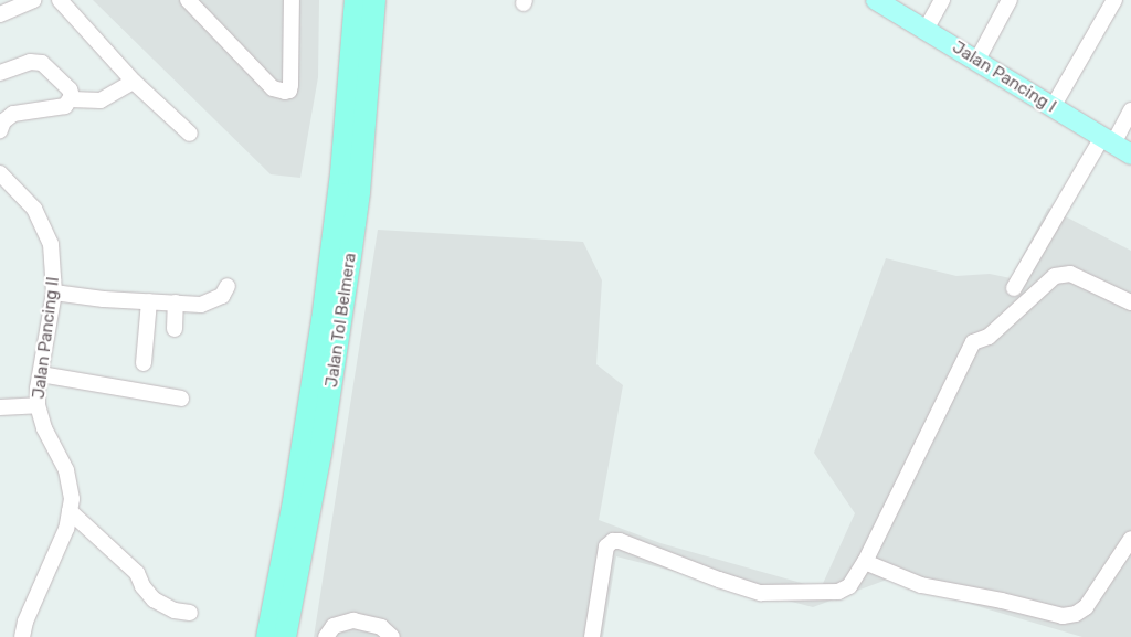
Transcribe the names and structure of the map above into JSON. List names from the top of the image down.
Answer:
{
  "streets": {
    "highway": ["Jalan Tol Belmera"],
    "main road": ["Jalan Pancing I"],
    "street": ["Jalan Pancing II"]
  }
}
